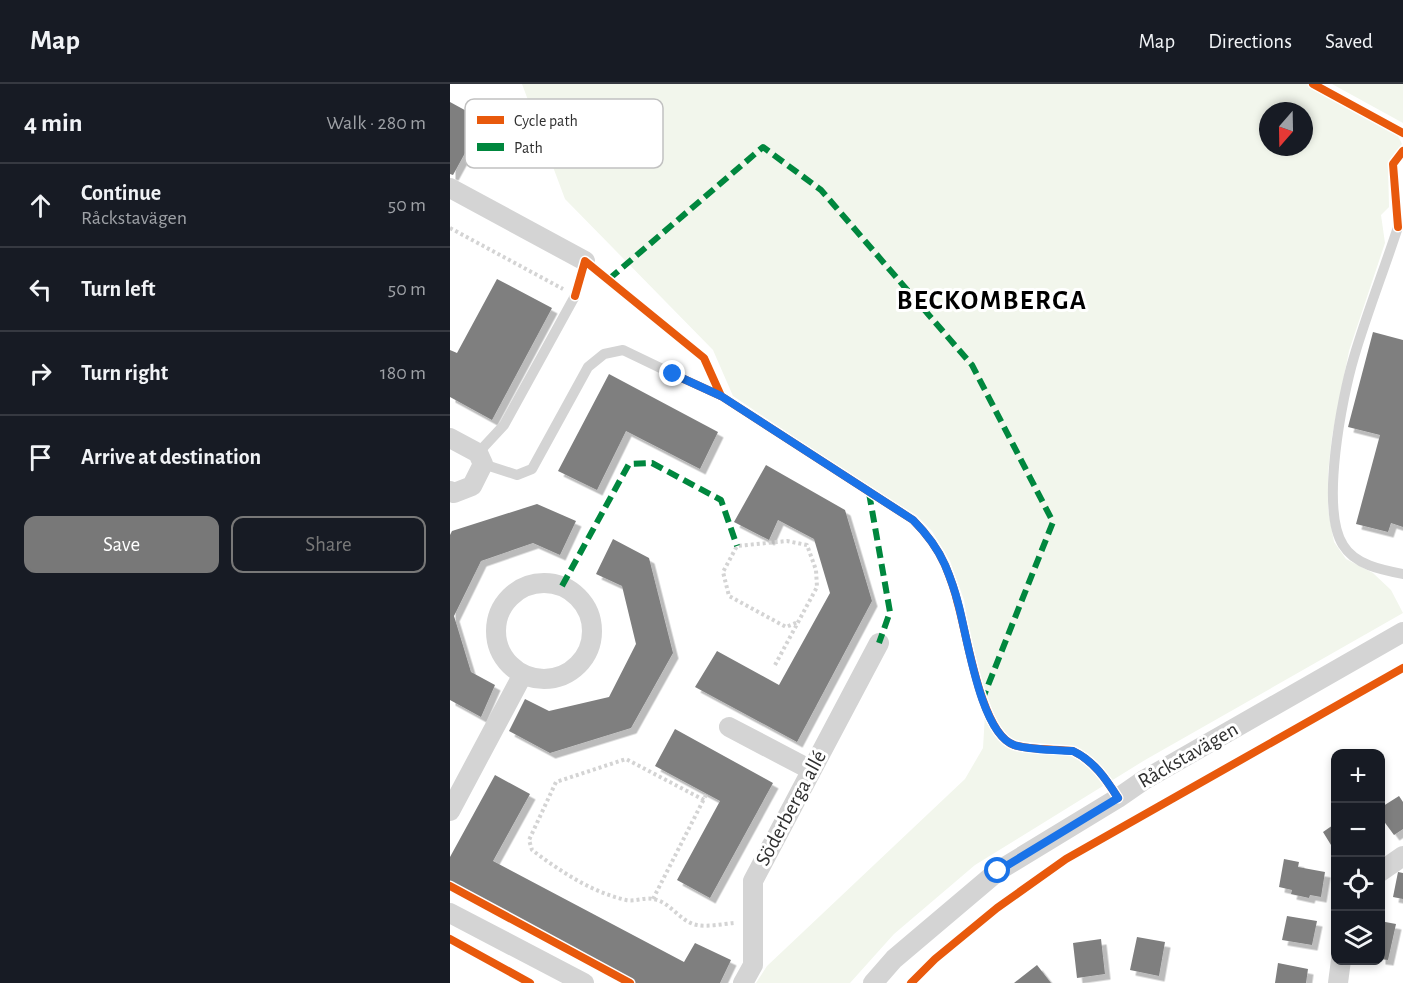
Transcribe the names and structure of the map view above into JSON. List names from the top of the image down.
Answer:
{
  "streets": {
    "street": ["Råckstavägen", "Söderberga allé"]
  },
  "districts": ["BECKOMBERGA"],
  "legend": ["Cycle path", "Path"],
  "north": "bottom",
  "page": {
    "header": "Map",
    "nav": ["Map", "Directions", "Saved"],
    "heading": ["4 min", "Walk · 280 m"],
    "list": [
      ["Continue", "Råckstavägen", "50 m"],
      ["Turn left", "50 m"],
      ["Turn right", "180 m"],
      "Arrive at destination"
    ],
    "buttons": ["Save", "Share"],
    "map_buttons": ["+", "−"]
  }
}
